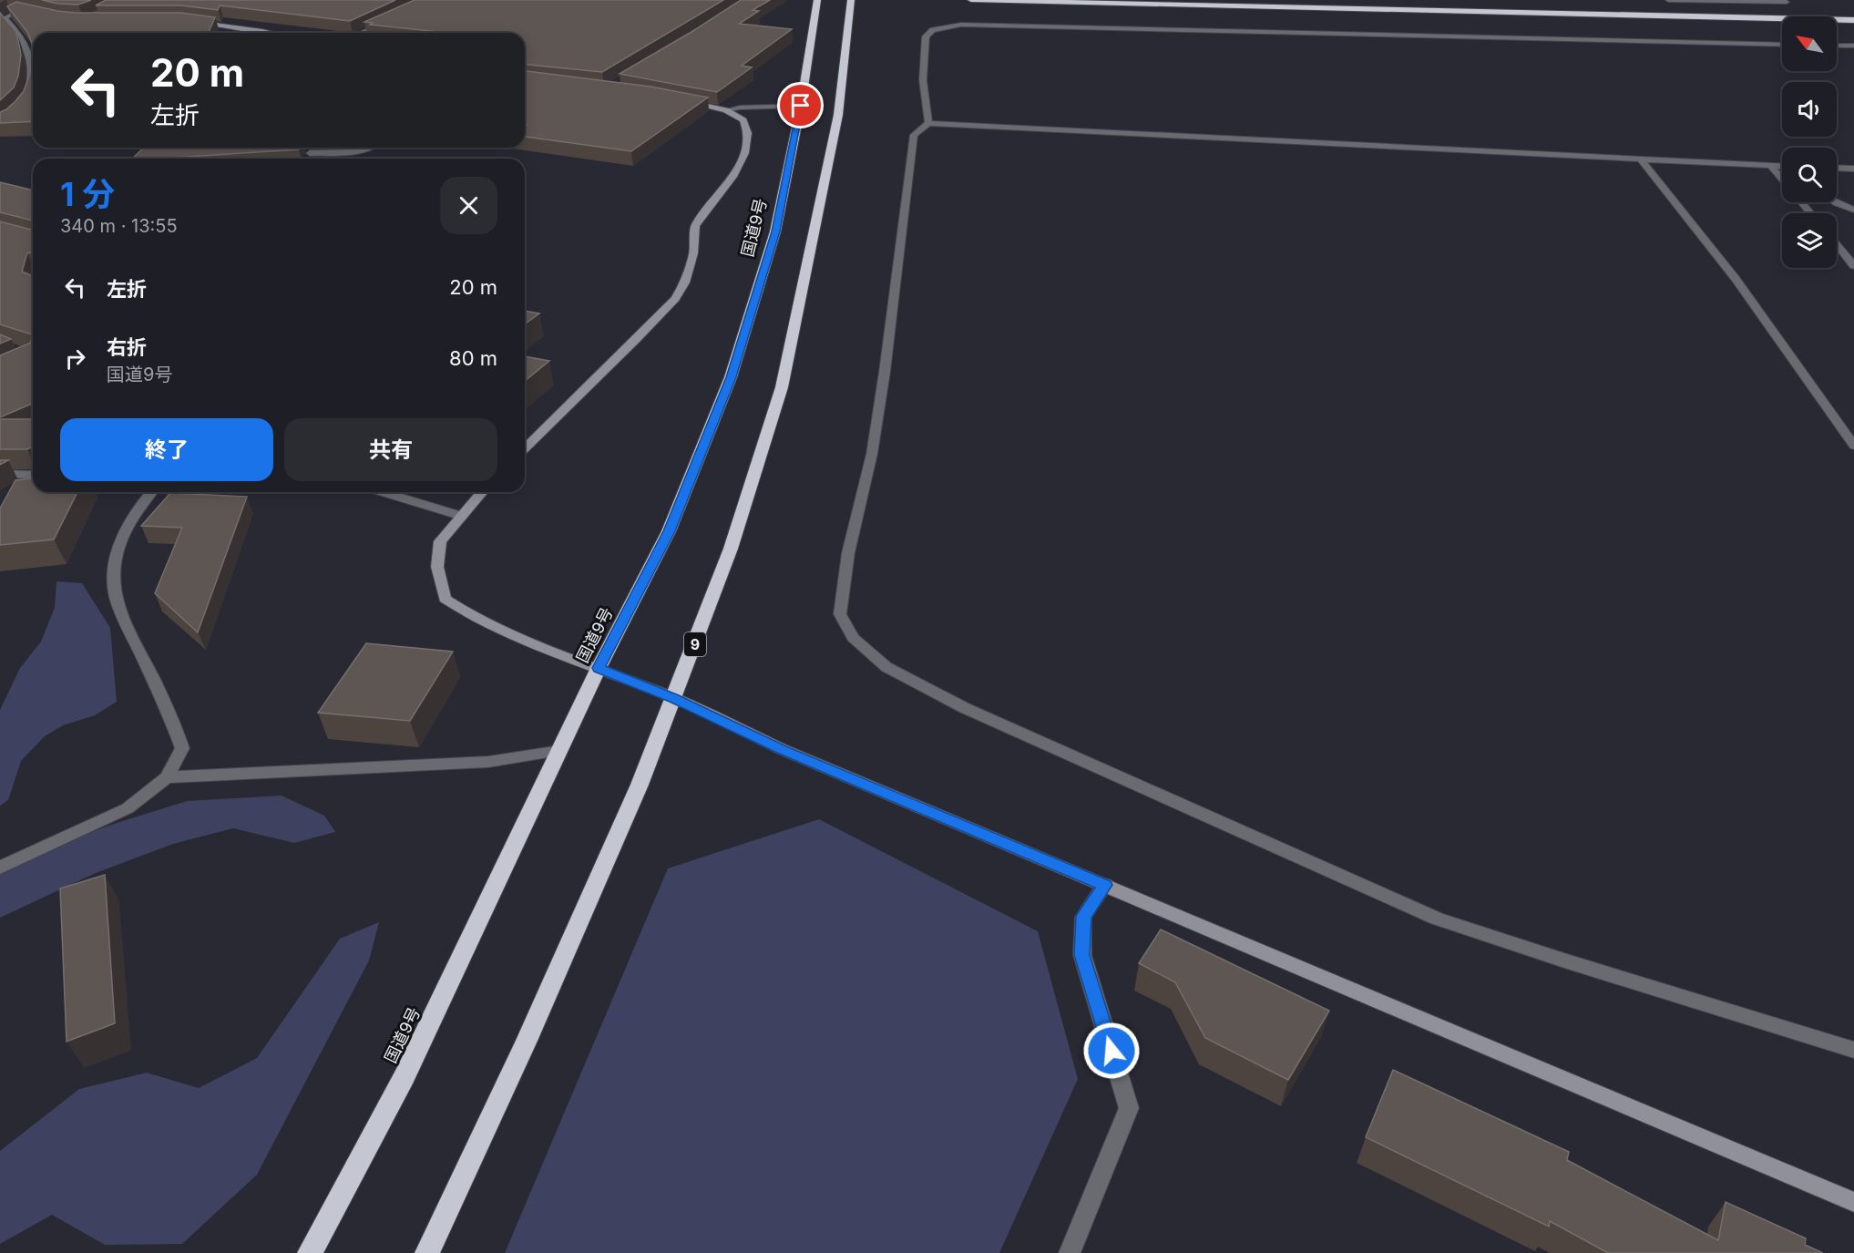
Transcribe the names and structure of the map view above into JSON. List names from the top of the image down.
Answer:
{
  "streets": {
    "highway": ["国道9号", "9"]
  },
  "north": "top left",
  "page": {
    "turn": ["20 m", "左折"],
    "heading": ["1 分", "340 m · 13:55"],
    "list": [
      {
        "name": "左折",
        "value": "20 m"
      },
      {
        "name": "右折",
        "note": "国道9号",
        "value": "80 m"
      }
    ],
    "buttons": ["終了", "共有"]
  }
}
